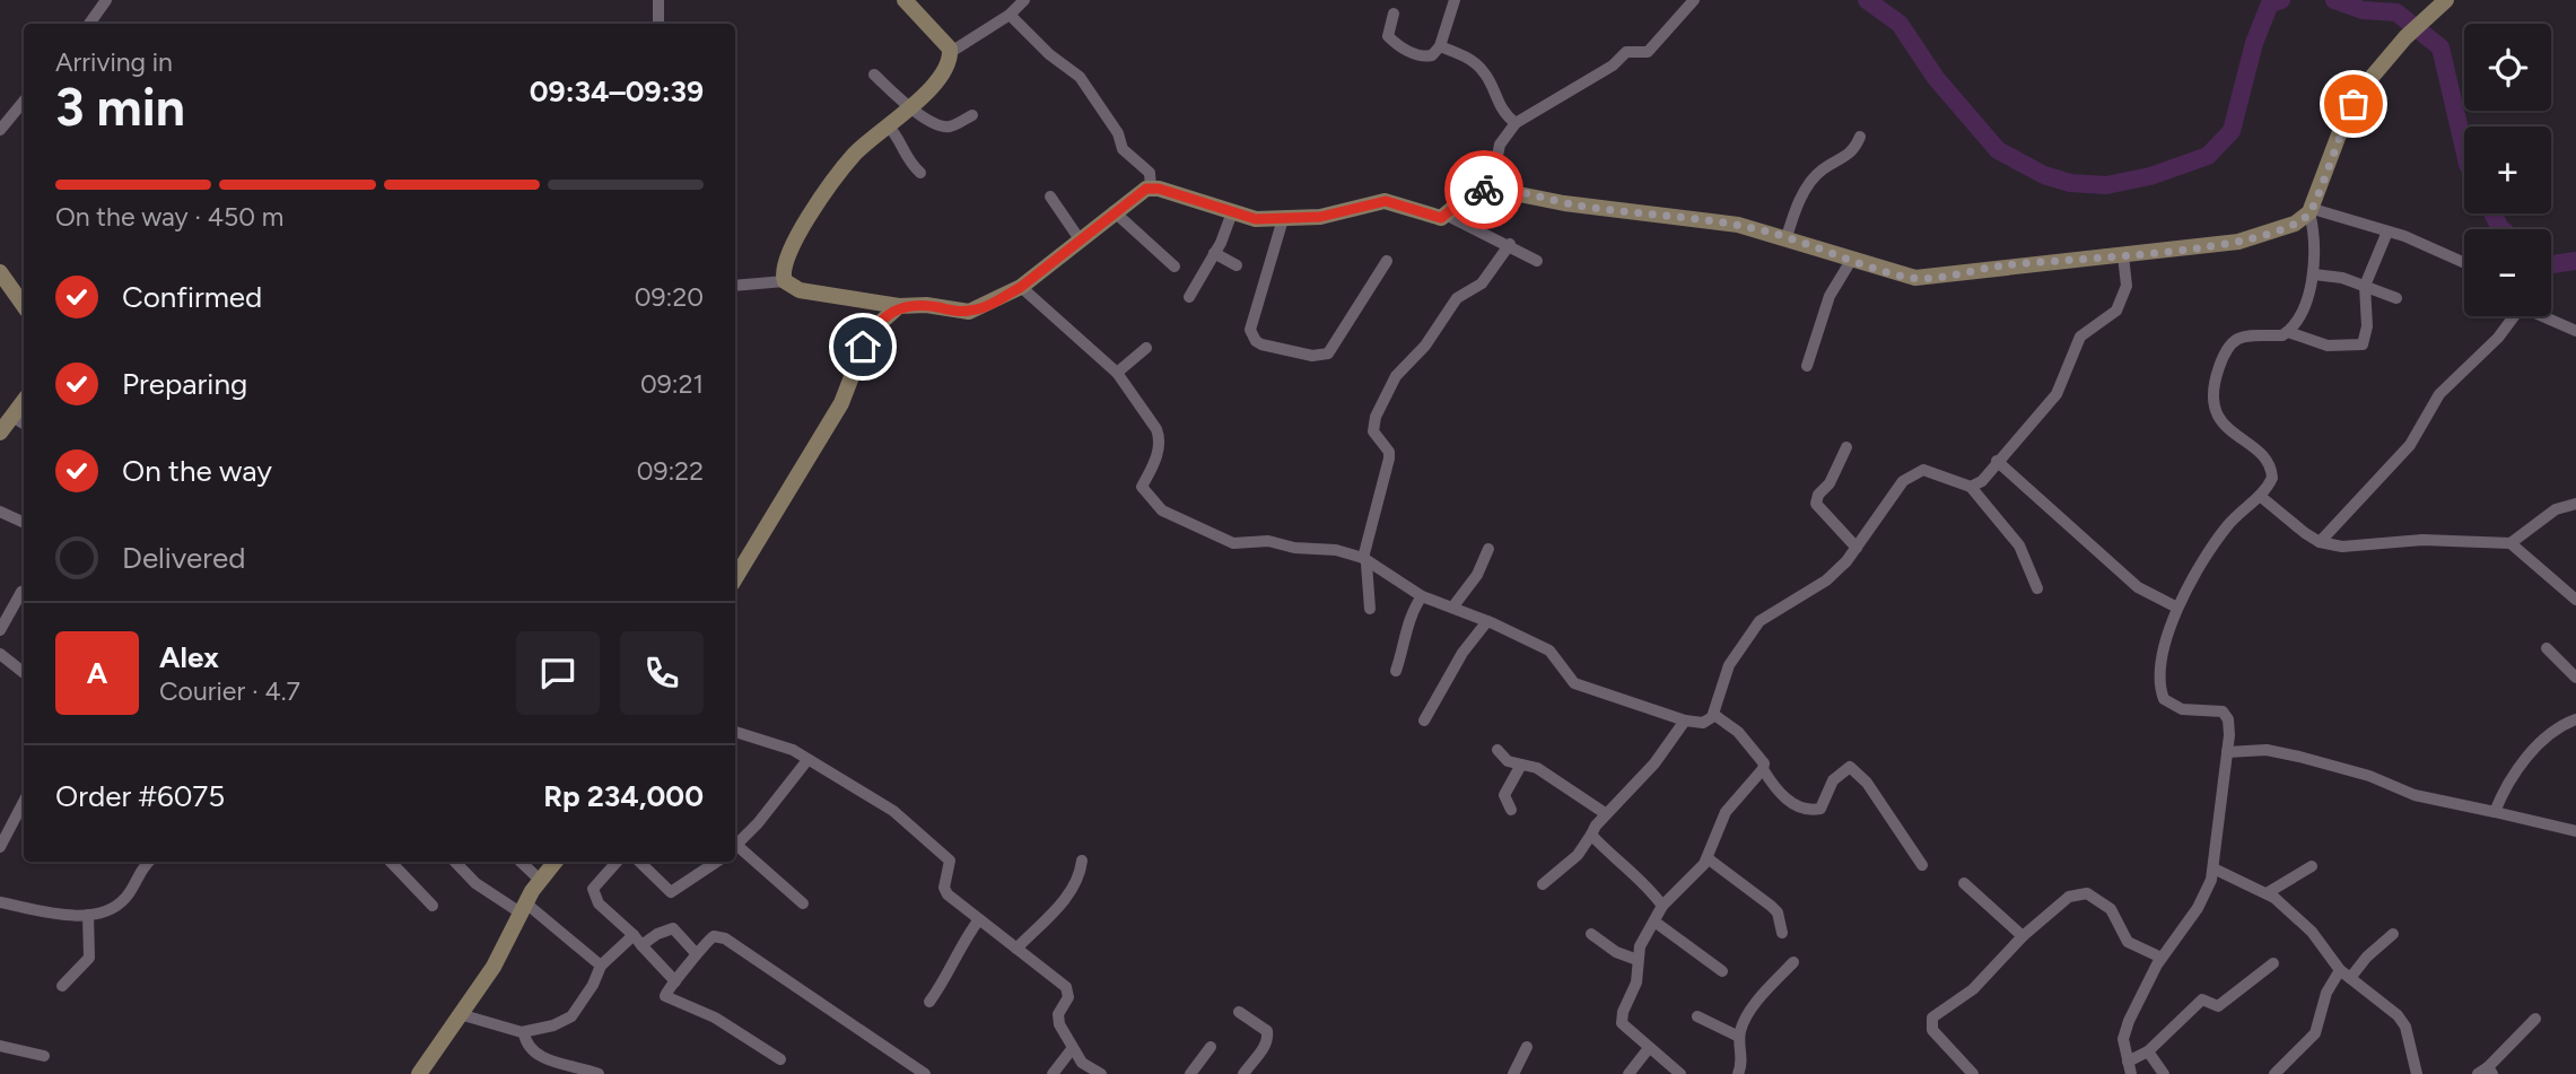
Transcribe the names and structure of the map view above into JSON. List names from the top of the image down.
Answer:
{
  "page": {
    "map_buttons": ["+", "−"],
    "heading": ["3 min", "Arriving in", "09:34–09:39"],
    "panel": [
      "Alex",
      "Courier · 4.7",
      "Order #6075",
      "Rp 234,000"
    ],
    "bar": "On the way · 450 m",
    "list": [
      ["Confirmed", "09:20"],
      ["Preparing", "09:21"],
      ["On the way", "09:22"],
      "Delivered"
    ],
    "round": "A"
  }
}
